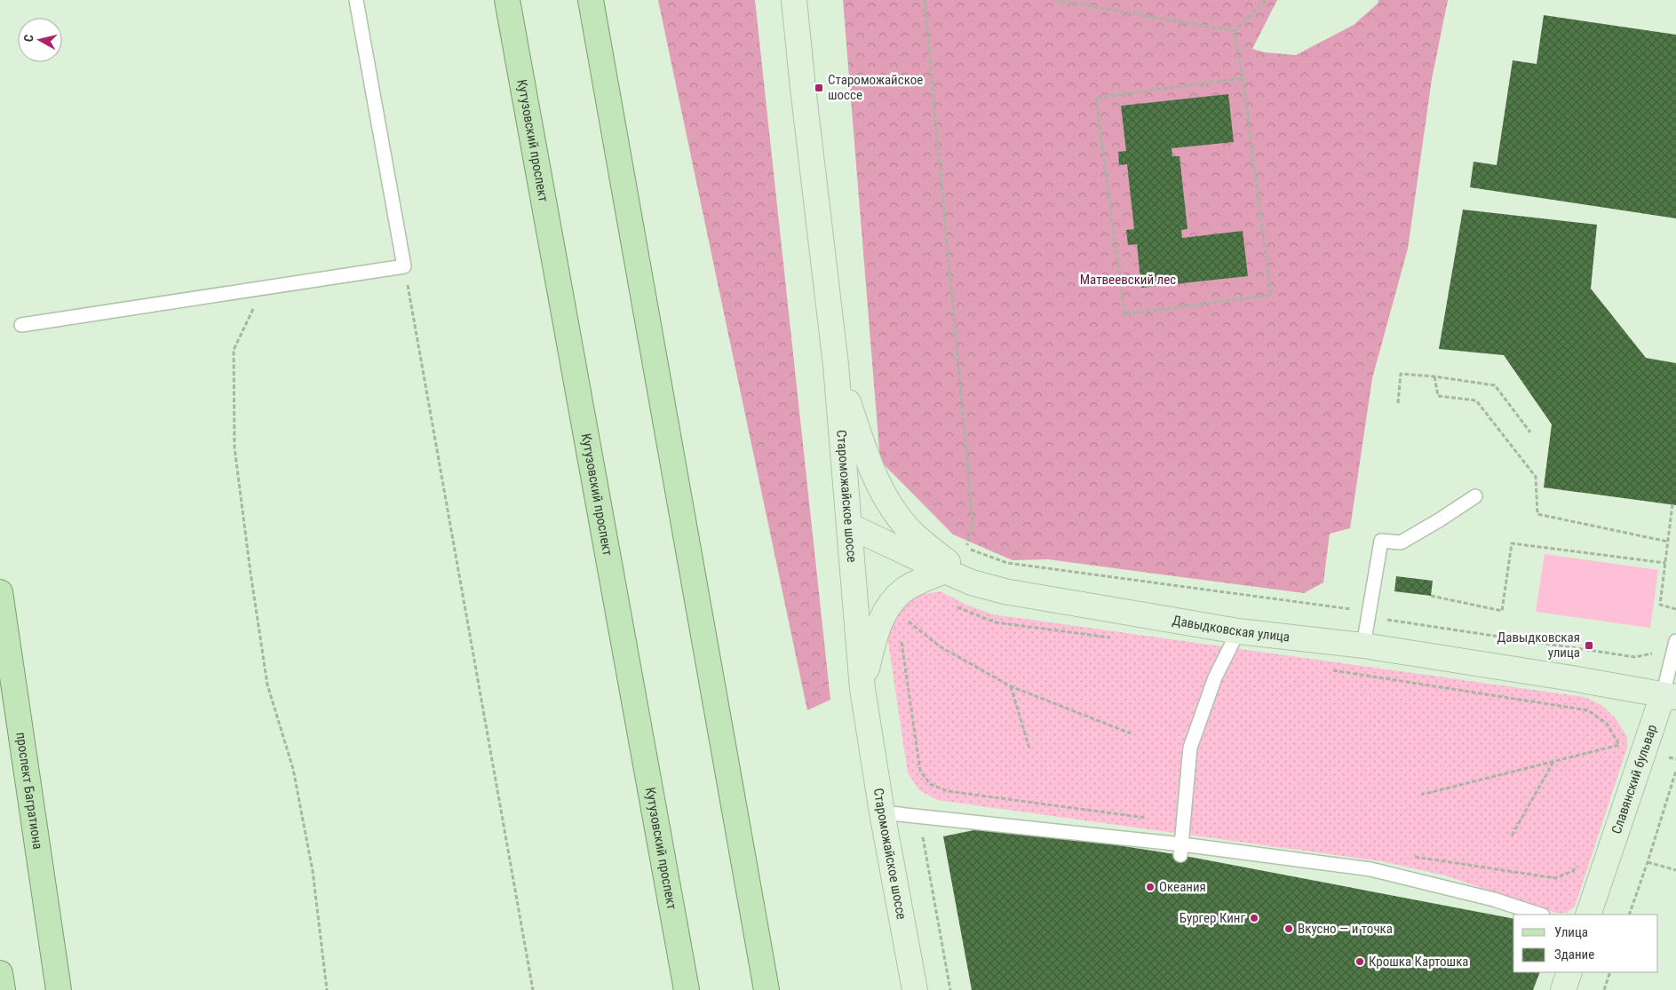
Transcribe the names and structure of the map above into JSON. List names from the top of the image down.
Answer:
{
  "streets": {
    "main road": ["Кутузовский проспект", "проспект Багратиона"],
    "street": ["Староможайское шоссе", "Давыдковская улица", "Славянский бульвар"]
  },
  "crossings": [
    ["Староможайское шоссе", "Давыдковская улица"],
    ["Давыдковская улица", "Славянский бульвар"]
  ],
  "parks": ["Матвеевский лес"],
  "places": {
    "transit": ["Староможайское шоссе", "Давыдковская улица"],
    "other": [
      "Океания",
      "Бургер Кинг",
      "Вкусно — и точка",
      "Крошка Картошка"
    ]
  },
  "legend": ["Улица", "Здание"],
  "north": "left"
}
